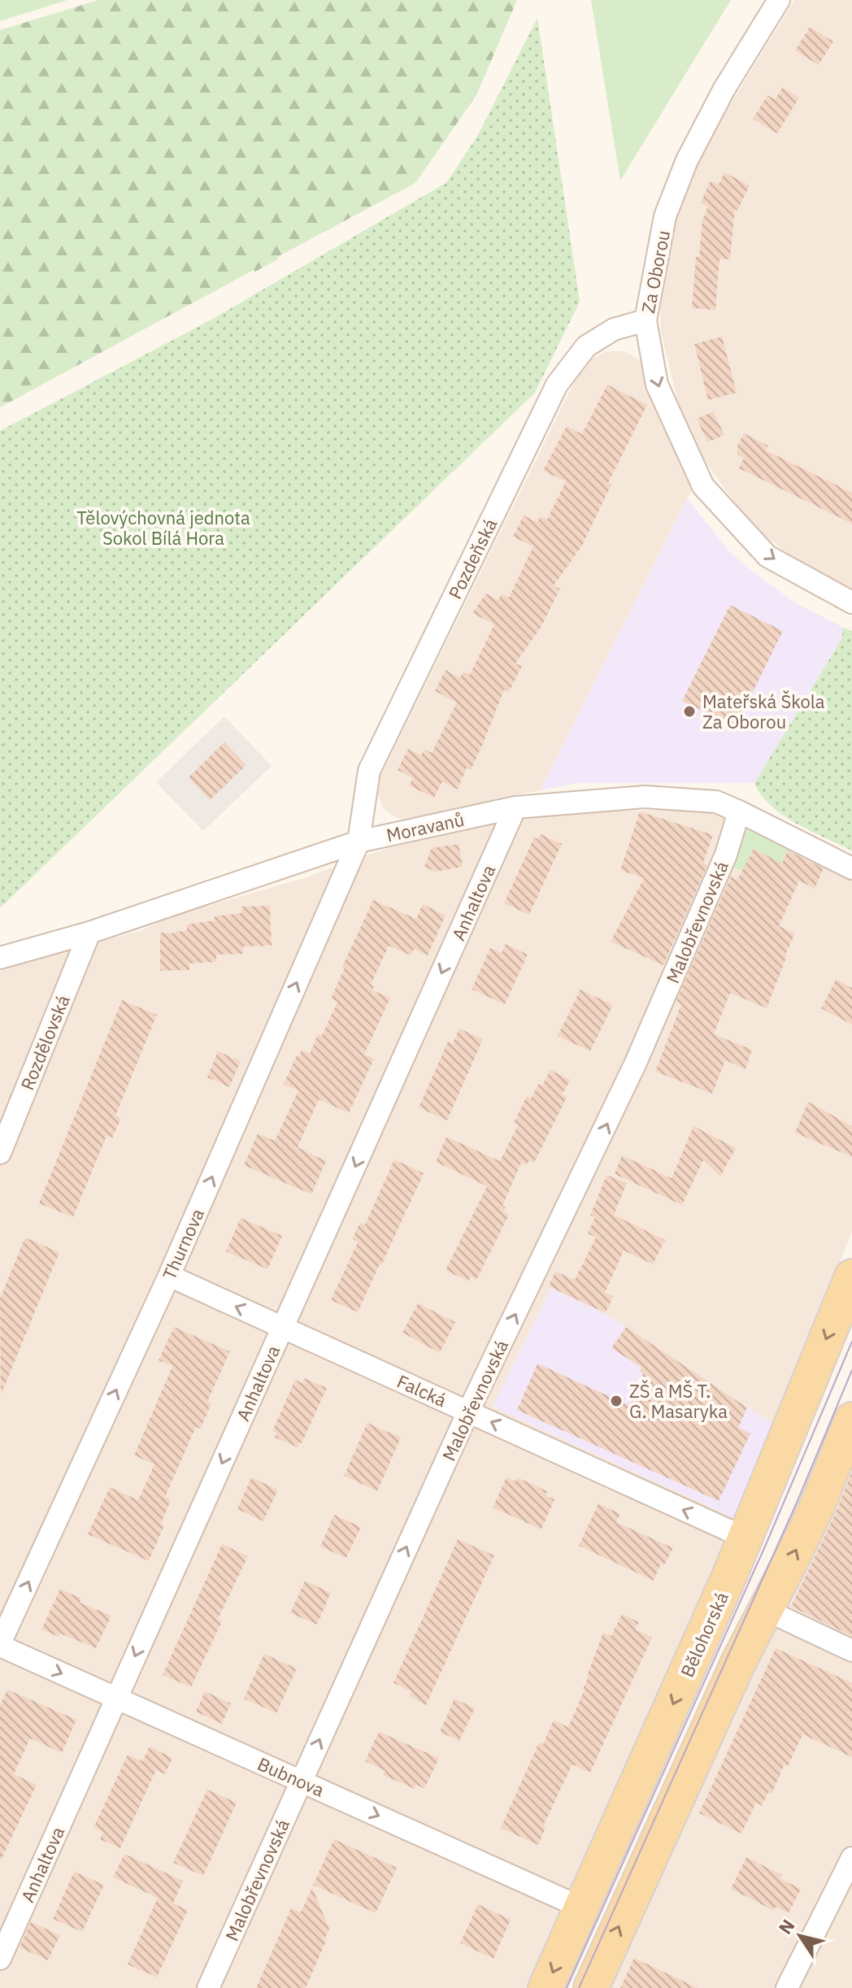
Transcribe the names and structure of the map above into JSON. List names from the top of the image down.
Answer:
{
  "streets": {
    "main road": ["Bělohorská"],
    "street": [
      "Za Oborou",
      "Pozdeňská",
      "Moravanů",
      "Anhaltova",
      "Malobřevnovská",
      "Rozdělovská",
      "Thurnova",
      "Falcká",
      "Bubnova"
    ]
  },
  "crossings": [
    ["Za Oborou", "Pozdeňská"],
    ["Pozdeňská", "Moravanů"],
    ["Pozdeňská", "Thurnova"],
    ["Moravanů", "Anhaltova"],
    ["Moravanů", "Malobřevnovská"],
    ["Moravanů", "Rozdělovská"],
    ["Moravanů", "Thurnova"],
    ["Anhaltova", "Falcká"],
    ["Anhaltova", "Bubnova"],
    ["Malobřevnovská", "Falcká"],
    ["Malobřevnovská", "Bubnova"],
    ["Thurnova", "Falcká"],
    ["Thurnova", "Bubnova"],
    ["Falcká", "Bělohorská"],
    ["Bělohorská", "Bubnova"]
  ],
  "one_way": [
    "Za Oborou",
    "Anhaltova",
    "Malobřevnovská",
    "Thurnova",
    "Falcká",
    "Bubnova"
  ],
  "parks": ["Tělovýchovná jednota Sokol Bílá Hora"],
  "places": ["Mateřská Škola Za Oborou", "ZŠ a MŠ T. G. Masaryka"],
  "north": "top left"
}
